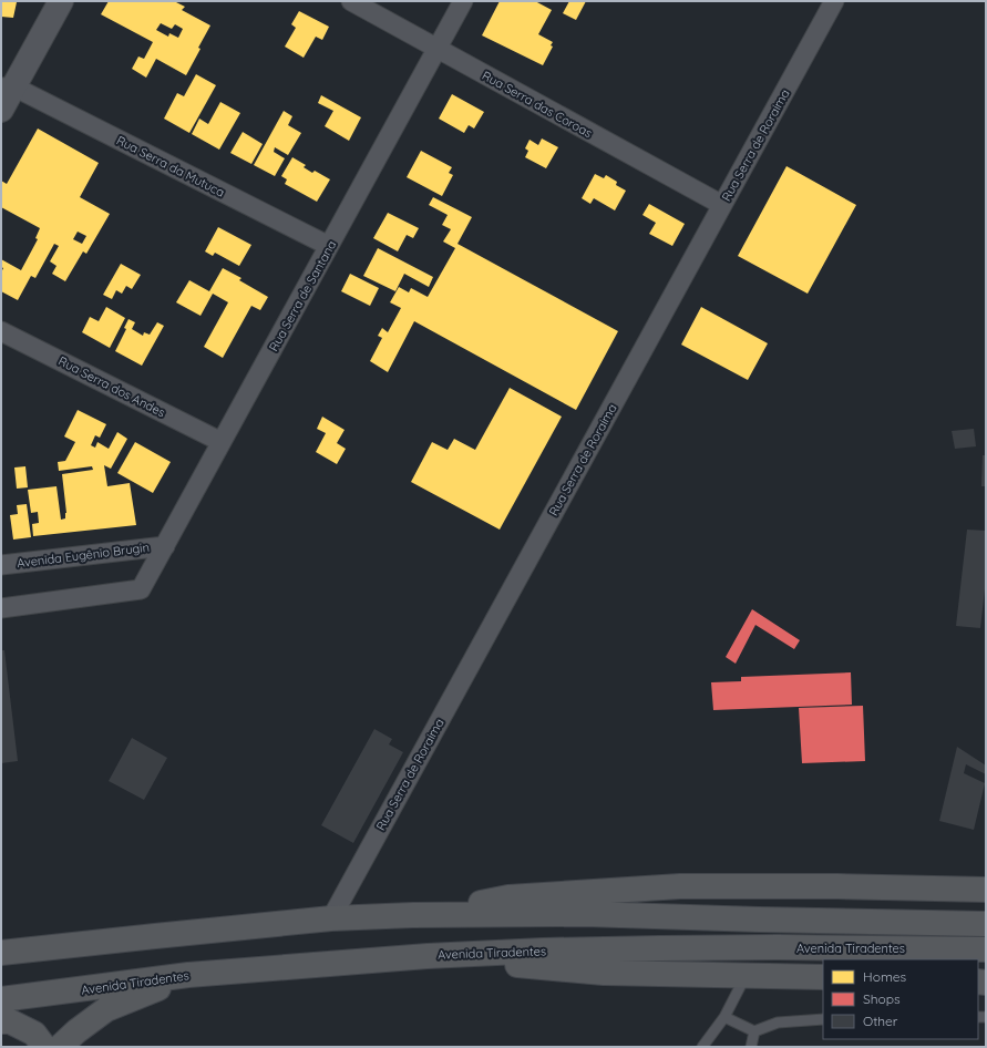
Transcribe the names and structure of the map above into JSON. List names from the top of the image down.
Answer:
{
  "streets": {
    "highway": ["Avenida Tiradentes"],
    "street": [
      "Rua Serra das Coroas",
      "Rua Serra de Roraima",
      "Rua Serra da Mutuca",
      "Rua Serra de Santana",
      "Rua Serra dos Andes",
      "Avenida Eugênio Brugin"
    ]
  },
  "crossings": [
    ["Rua Serra das Coroas", "Rua Serra de Roraima"],
    ["Rua Serra das Coroas", "Rua Serra de Santana"],
    ["Rua Serra da Mutuca", "Rua Serra de Santana"],
    ["Rua Serra de Santana", "Rua Serra dos Andes"],
    ["Rua Serra de Santana", "Avenida Eugênio Brugin"]
  ],
  "legend": ["Homes", "Shops", "Other"]
}
